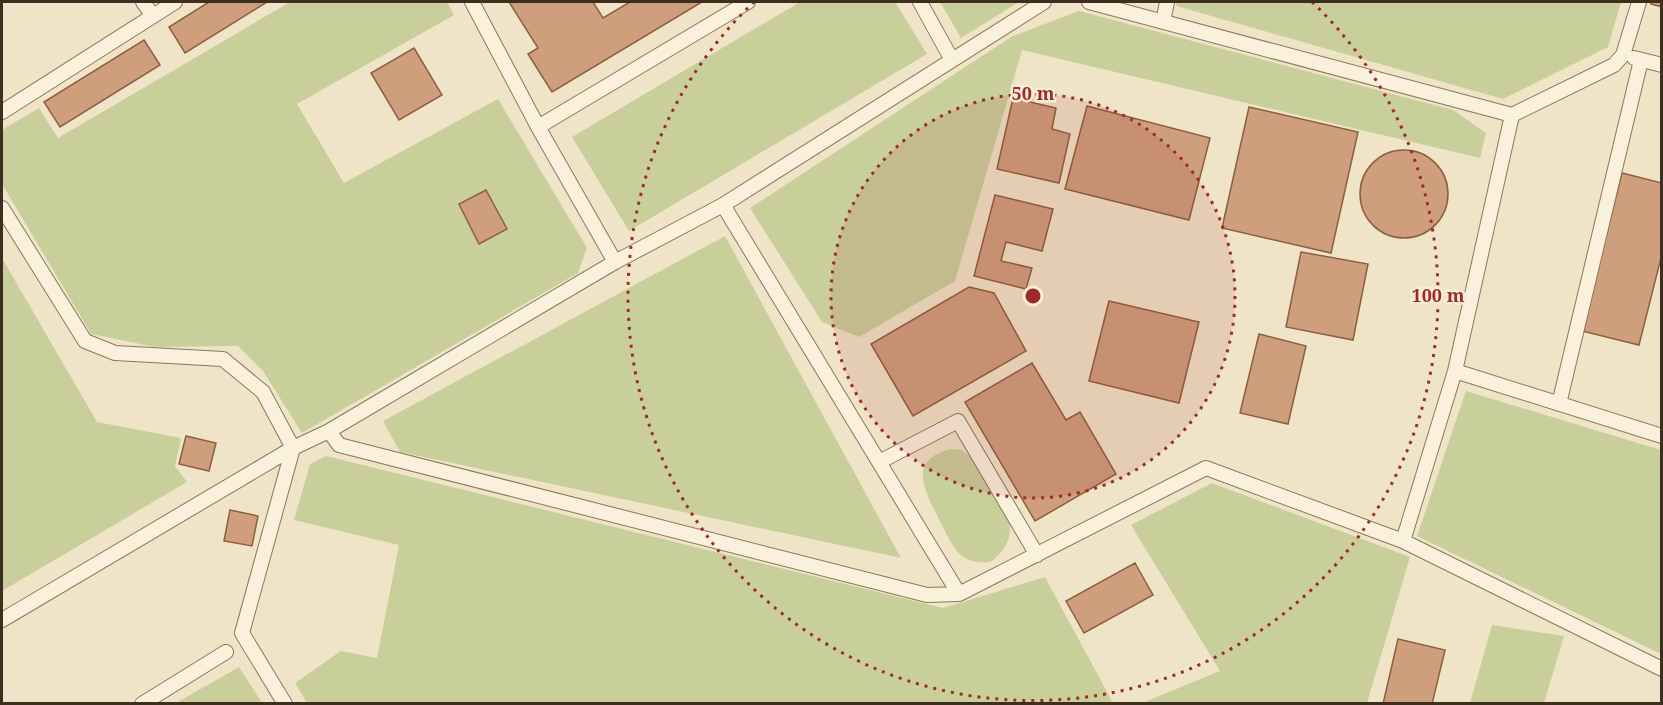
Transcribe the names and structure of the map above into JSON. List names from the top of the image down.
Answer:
{
  "rings": ["50 m", "100 m"]
}
